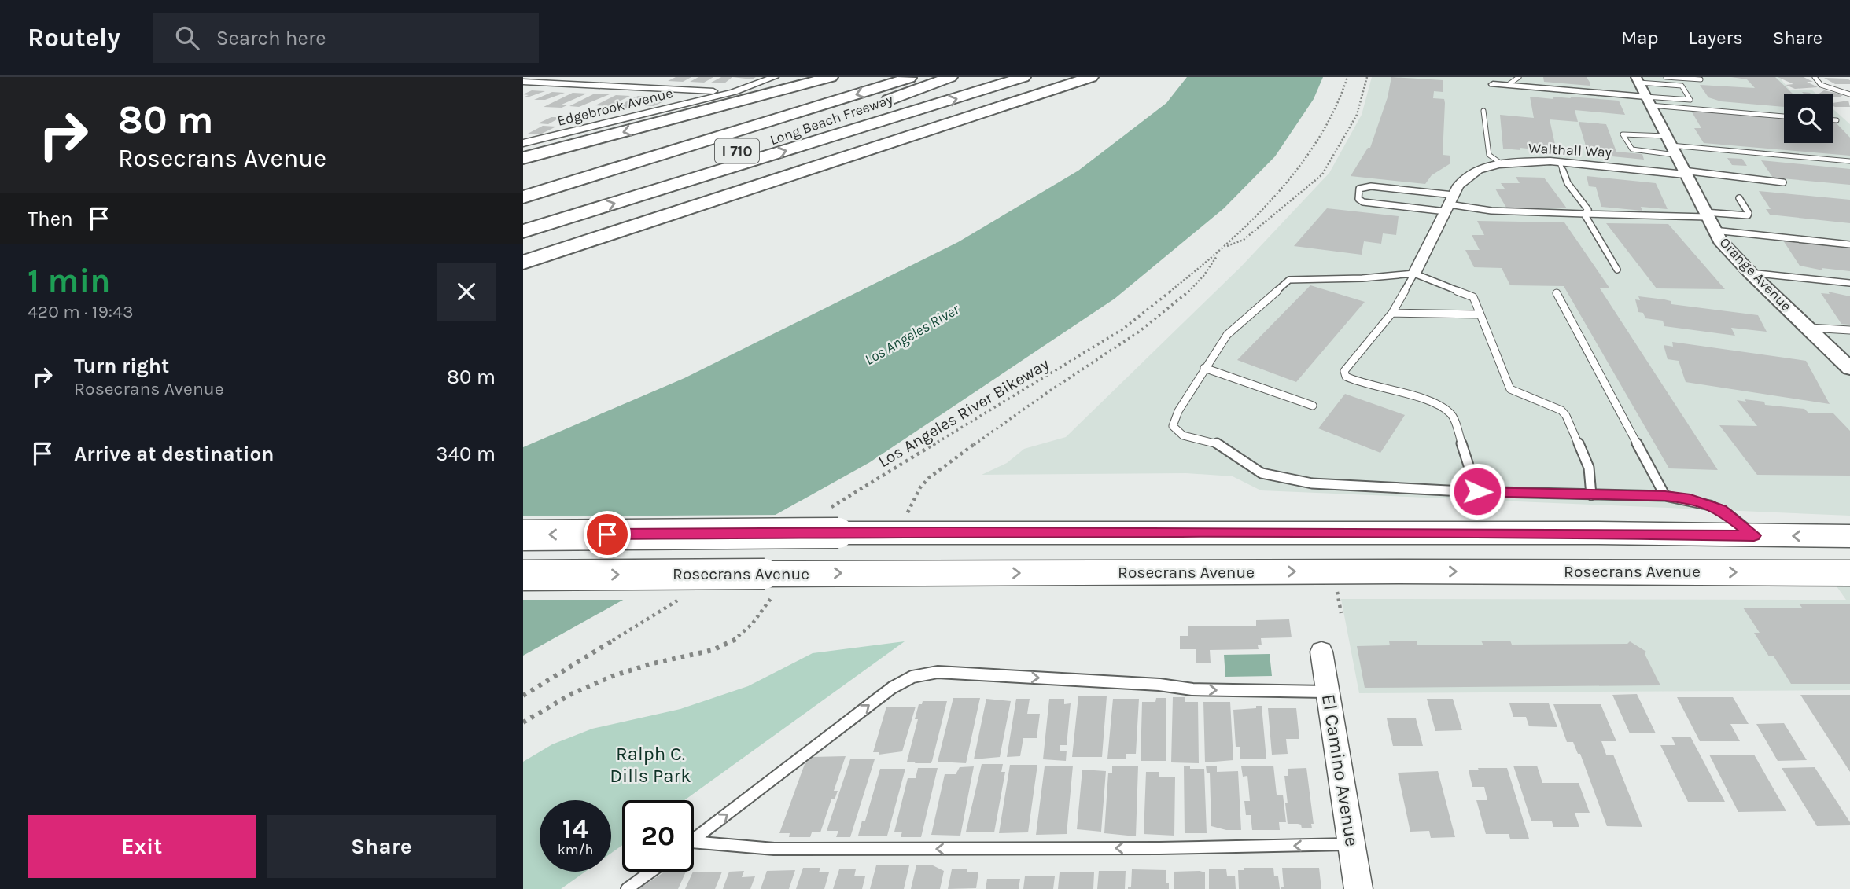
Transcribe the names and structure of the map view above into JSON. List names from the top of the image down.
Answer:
{
  "streets": {
    "highway": ["Long Beach Freeway", "I 710"],
    "main road": ["Rosecrans Avenue"],
    "street": ["Walthall Way", "Orange Avenue", "El Camino Avenue"],
    "path": ["Los Angeles River Bikeway"]
  },
  "crossings": [
    ["Walthall Way", "Orange Avenue"]
  ],
  "water": ["Los Angeles River"],
  "parks": ["Ralph C. Dills Park"],
  "page": {
    "header": "Routely",
    "search": "Search here",
    "nav": ["Map", "Layers", "Share"],
    "turn": ["80 m", "Rosecrans Avenue"],
    "then": "Then",
    "heading": ["1 min", "420 m · 19:43"],
    "list": [
      {
        "name": "Turn right",
        "note": "Rosecrans Avenue",
        "value": "80 m"
      },
      {
        "name": "Arrive at destination",
        "value": "340 m"
      }
    ],
    "speed": "14 km/h",
    "limit": "20",
    "buttons": ["Exit", "Share"]
  }
}
